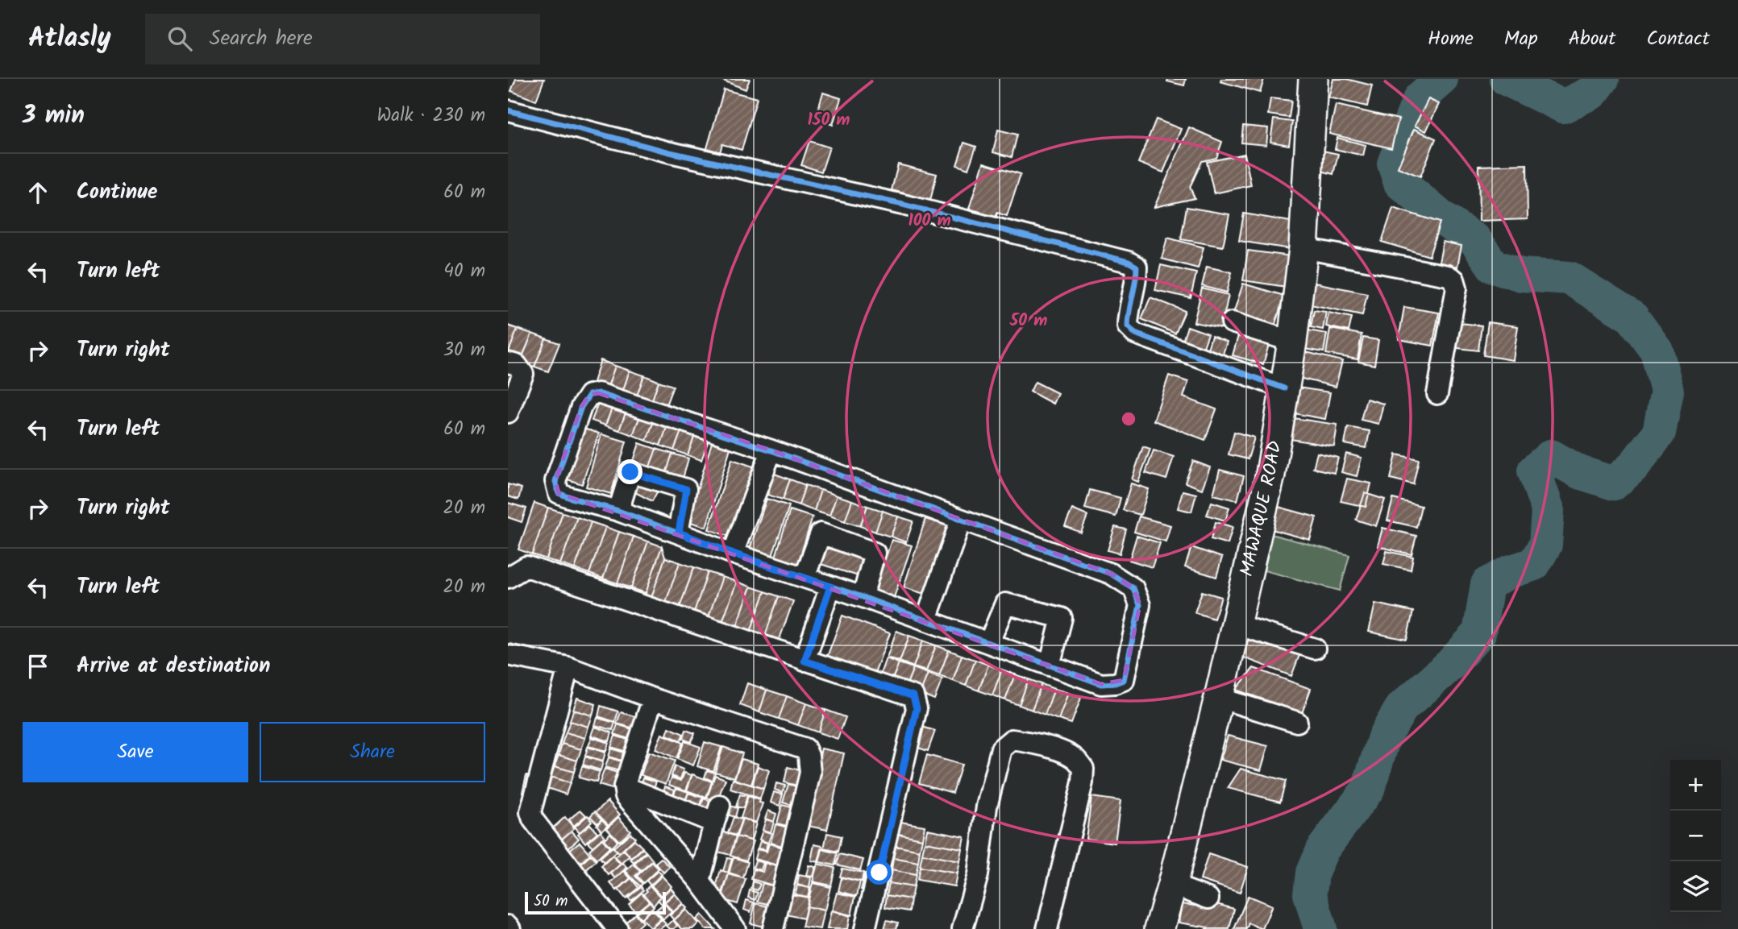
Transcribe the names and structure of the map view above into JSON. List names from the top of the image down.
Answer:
{
  "streets": {
    "main road": ["MAWAQUE ROAD"]
  },
  "scale_bar": "50 m",
  "page": {
    "header": "Atlasly",
    "search": "Search here",
    "nav": [
      "Home",
      "Map",
      "About",
      "Contact"
    ],
    "heading": ["3 min", "Walk · 230 m"],
    "list": [
      ["Continue", "60 m"],
      ["Turn left", "40 m"],
      ["Turn right", "30 m"],
      ["Turn left", "60 m"],
      ["Turn right", "20 m"],
      ["Turn left", "20 m"],
      "Arrive at destination"
    ],
    "buttons": ["Save", "Share"],
    "map_buttons": ["+", "−"],
    "scale": "50 m"
  },
  "rings": ["150 m", "100 m", "50 m"]
}
